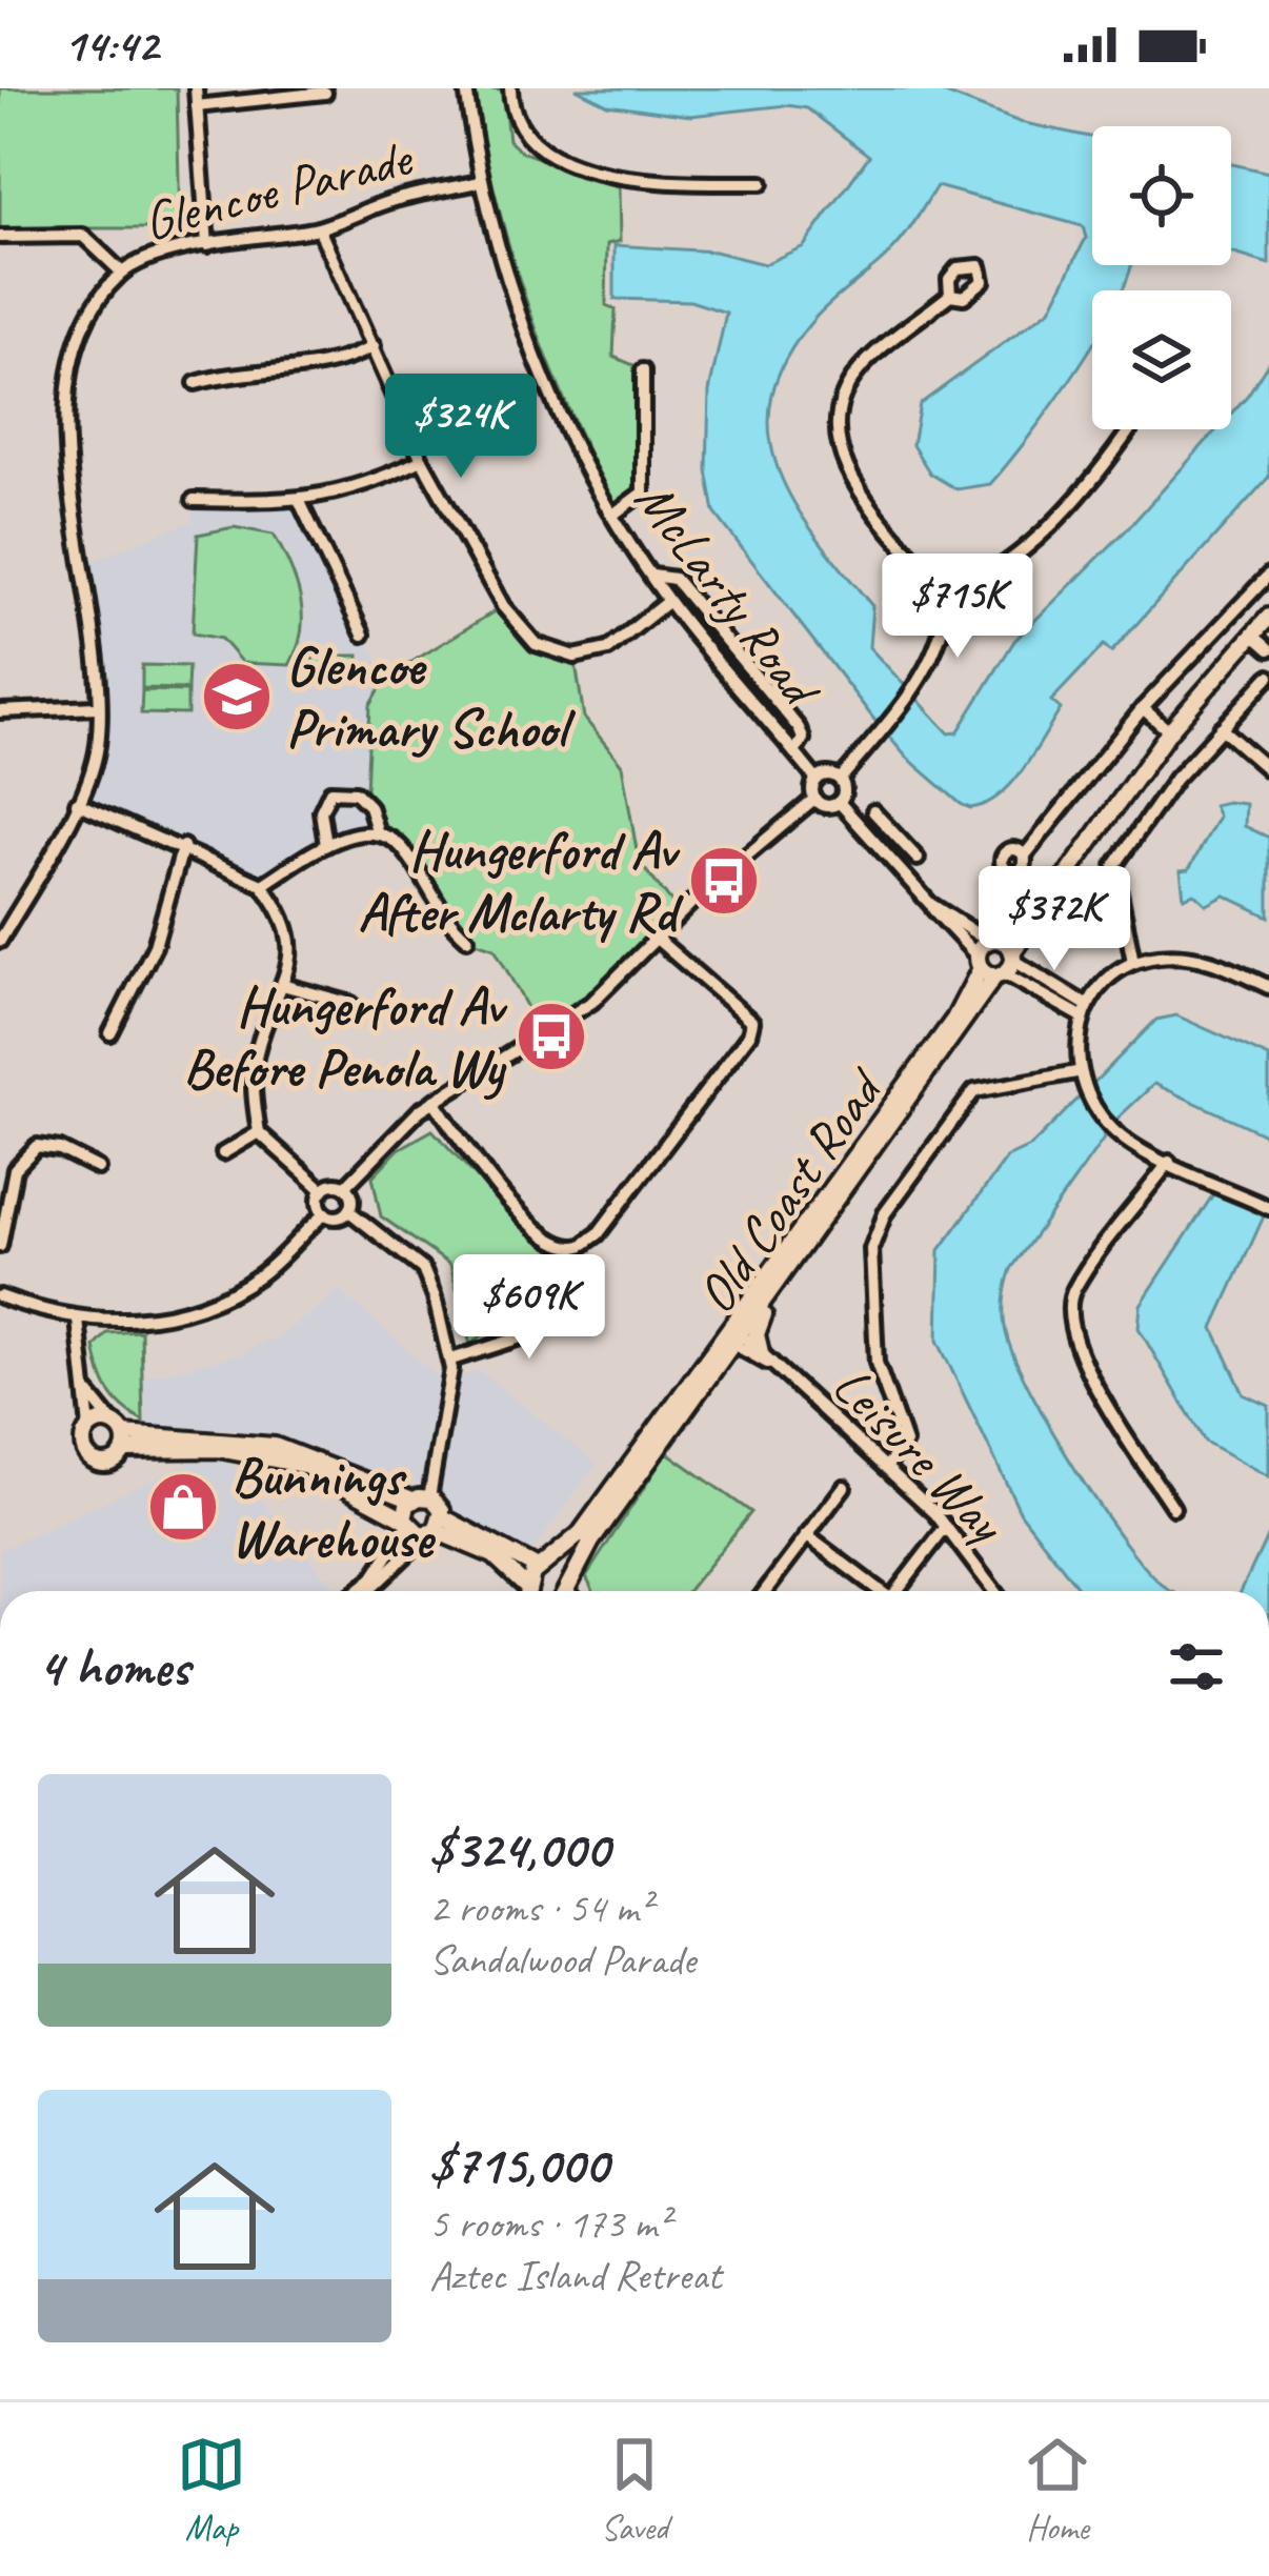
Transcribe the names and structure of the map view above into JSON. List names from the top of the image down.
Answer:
{
  "streets": {
    "main road": ["Old Coast Road"],
    "street": ["Glencoe Parade", "McLarty Road", "Leisure Way"]
  },
  "crossings": [
    ["Glencoe Parade", "McLarty Road"],
    ["Old Coast Road", "Leisure Way"]
  ],
  "places": {
    "school or university": ["Glencoe Primary School"],
    "bus stop": ["Hungerford Av After Mclarty Rd", "Hungerford Av Before Penola Wy"],
    "shop": ["Bunnings Warehouse"]
  },
  "page": {
    "status": "14:42",
    "price": [
      "$324K",
      "$715K",
      "$372K",
      "$609K"
    ],
    "heading": "4 homes",
    "list": [
      {
        "name": "$324,000",
        "note": "2 rooms · 54 m² · Sandalwood Parade"
      },
      {
        "name": "$715,000",
        "note": "5 rooms · 173 m² · Aztec Island Retreat"
      }
    ],
    "tabs": ["Map", "Saved", "Home"]
  }
}
